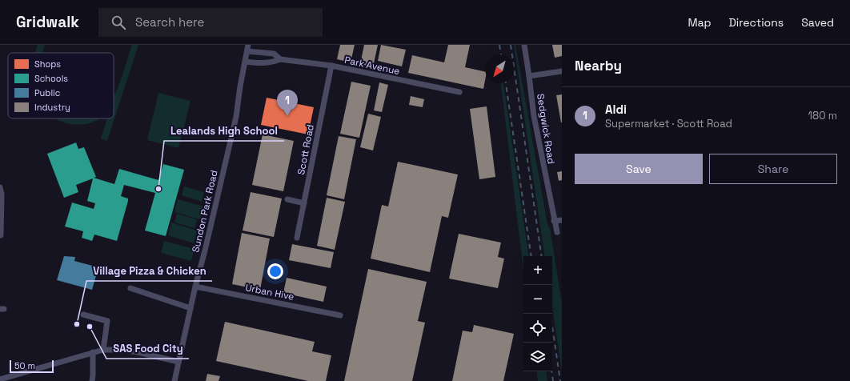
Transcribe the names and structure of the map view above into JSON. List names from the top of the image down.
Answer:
{
  "streets": {
    "street": [
      "Park Avenue",
      "Sedgwick Road",
      "Scott Road",
      "Sundon Park Road",
      "Urban Hive"
    ]
  },
  "crossings": [
    ["Park Avenue", "Scott Road"],
    ["Park Avenue", "Sundon Park Road"],
    ["Sundon Park Road", "Urban Hive"]
  ],
  "places": ["Lealands High School", "Village Pizza & Chicken", "SAS Food City"],
  "legend": [
    "Shops",
    "Schools",
    "Public",
    "Industry"
  ],
  "scale_bar": "50 m",
  "north": "bottom left",
  "page": {
    "header": "Gridwalk",
    "search": "Search here",
    "nav": ["Map", "Directions", "Saved"],
    "heading": "Nearby",
    "list": [
      {
        "mark": "1",
        "name": "Aldi",
        "note": "Supermarket · Scott Road",
        "value": "180 m"
      }
    ],
    "pins": "1",
    "buttons": ["Save", "Share"],
    "map_buttons": ["+", "−"],
    "scale": "50 m"
  }
}
